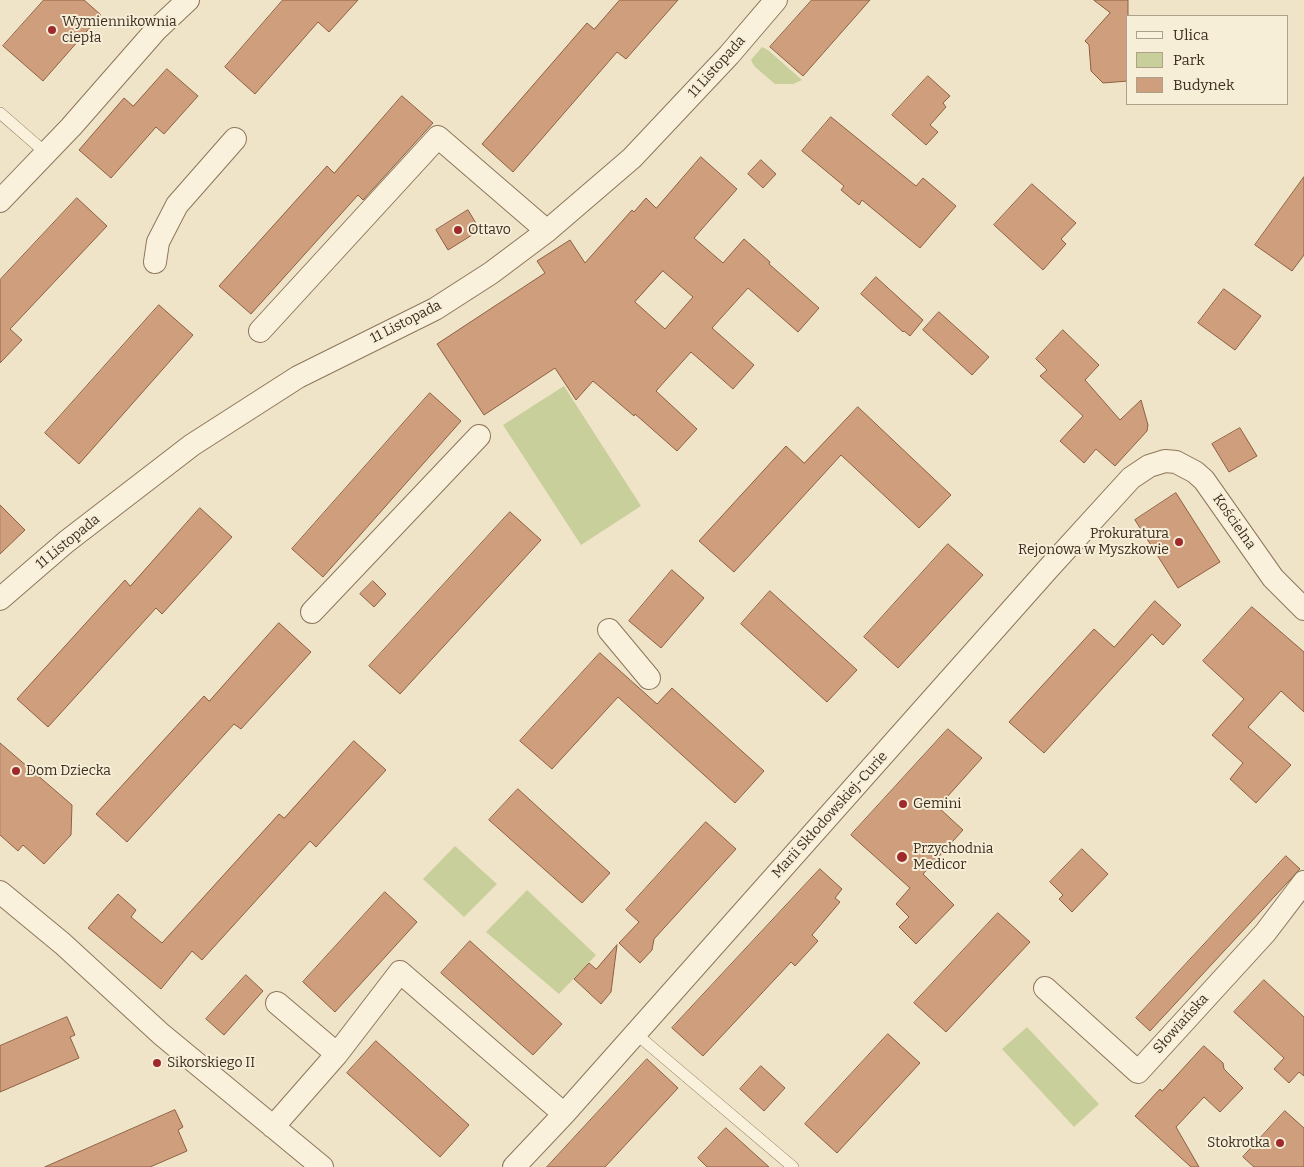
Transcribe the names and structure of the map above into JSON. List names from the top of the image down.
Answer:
{
  "streets": {
    "street": [
      "11 Listopada",
      "Kościelna",
      "Marii Skłodowskiej-Curie",
      "Słowiańska"
    ]
  },
  "crossings": [
    ["Kościelna", "Marii Skłodowskiej-Curie"]
  ],
  "places": [
    "Wymiennikownia ciepła",
    "Ottavo",
    "Prokuratura Rejonowa w Myszkowie",
    "Dom Dziecka",
    "Gemini",
    "Przychodnia Medicor",
    "Sikorskiego II",
    "Stokrotka"
  ],
  "legend": ["Ulica", "Park", "Budynek"]
}
